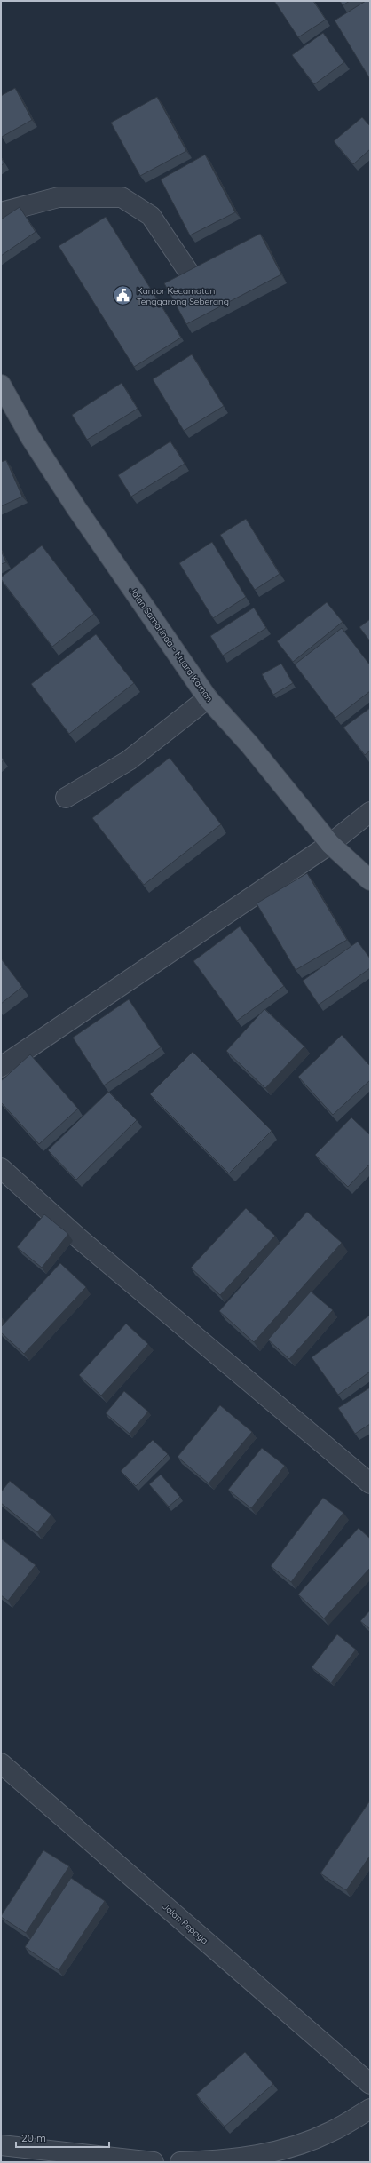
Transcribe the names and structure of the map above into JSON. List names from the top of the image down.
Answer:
{
  "streets": {
    "main road": ["Jalan Samarinda - Muara Kaman"],
    "street": ["Jalan Pepaya"]
  },
  "places": {
    "public building": ["Kantor Kecamatan Tenggarong Seberang"]
  },
  "scale_bar": "20 m"
}
